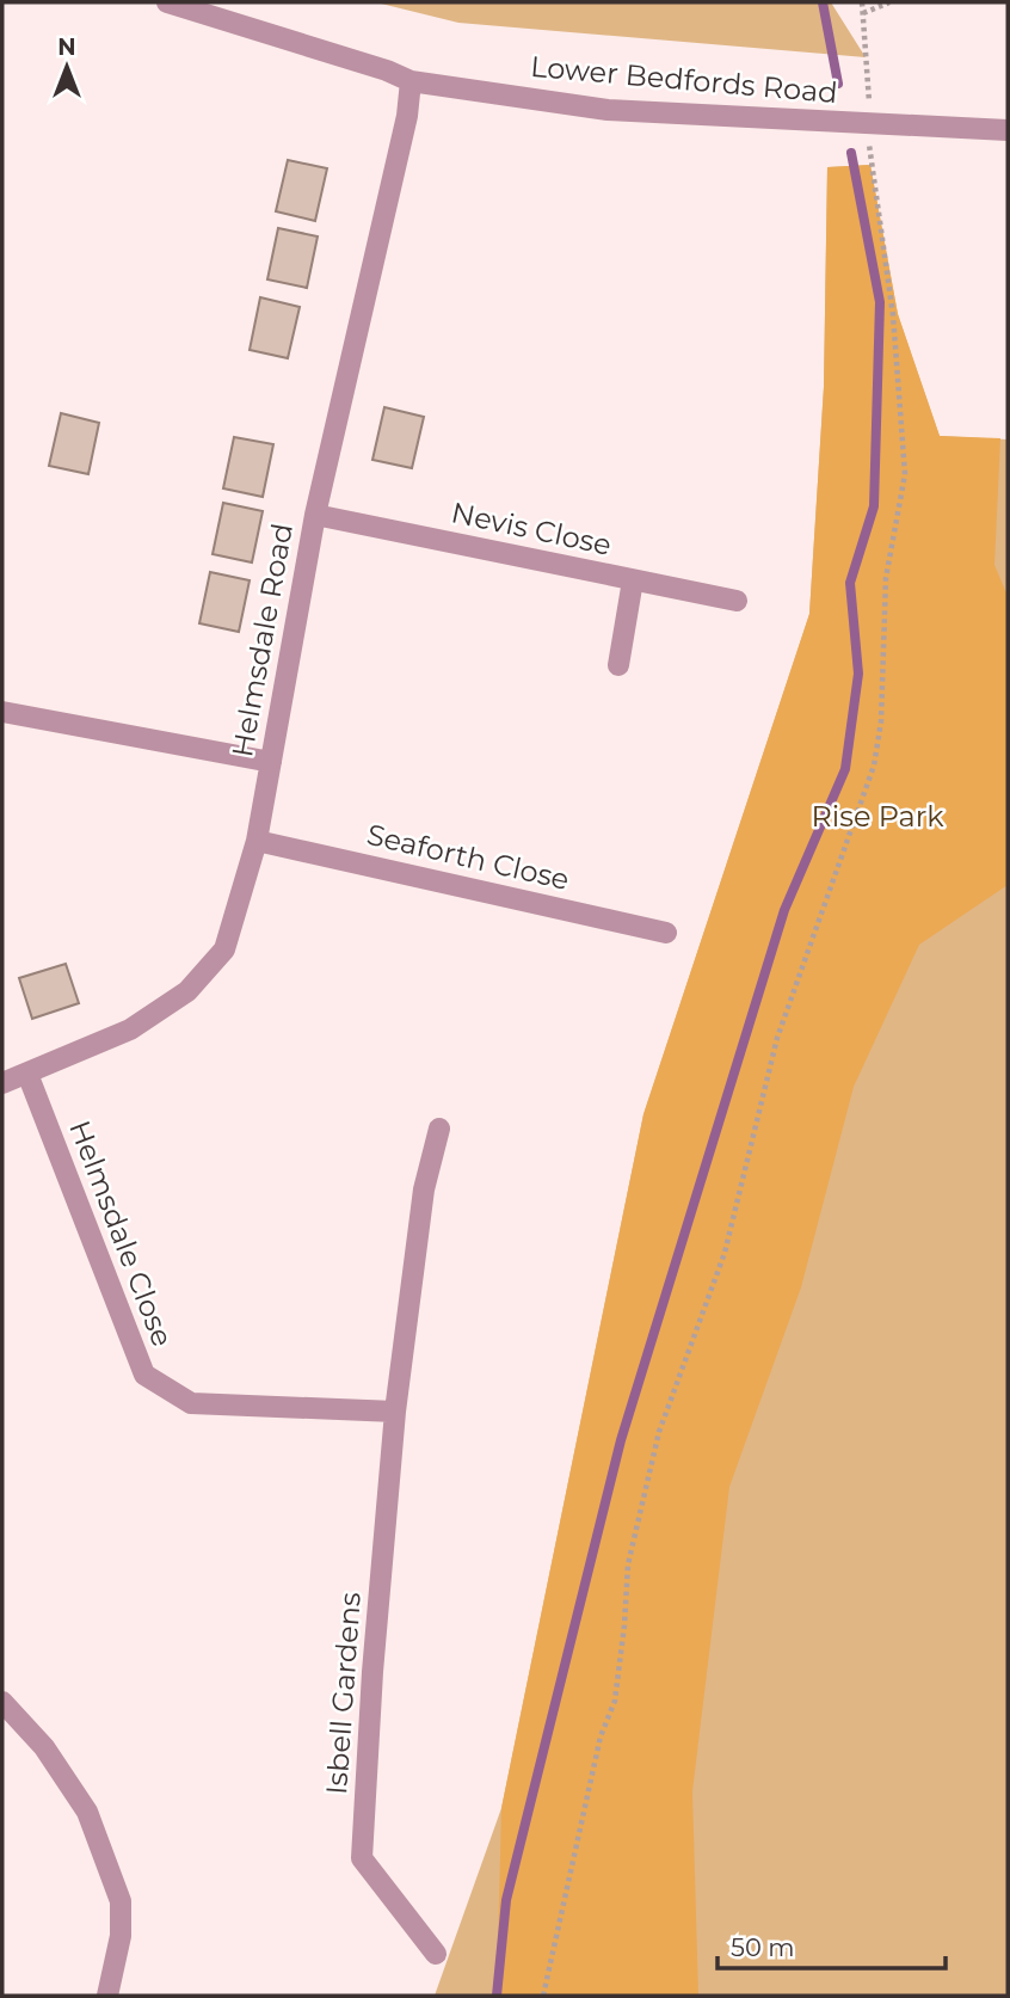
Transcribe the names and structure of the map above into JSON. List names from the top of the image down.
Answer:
{
  "streets": {
    "street": [
      "Lower Bedfords Road",
      "Nevis Close",
      "Helmsdale Road",
      "Seaforth Close",
      "Helmsdale Close",
      "Isbell Gardens"
    ]
  },
  "crossings": [
    ["Lower Bedfords Road", "Helmsdale Road"],
    ["Nevis Close", "Helmsdale Road"],
    ["Helmsdale Road", "Seaforth Close"],
    ["Helmsdale Road", "Helmsdale Close"],
    ["Helmsdale Close", "Isbell Gardens"]
  ],
  "parks": ["Rise Park"],
  "scale_bar": "50 m",
  "north": "top"
}
